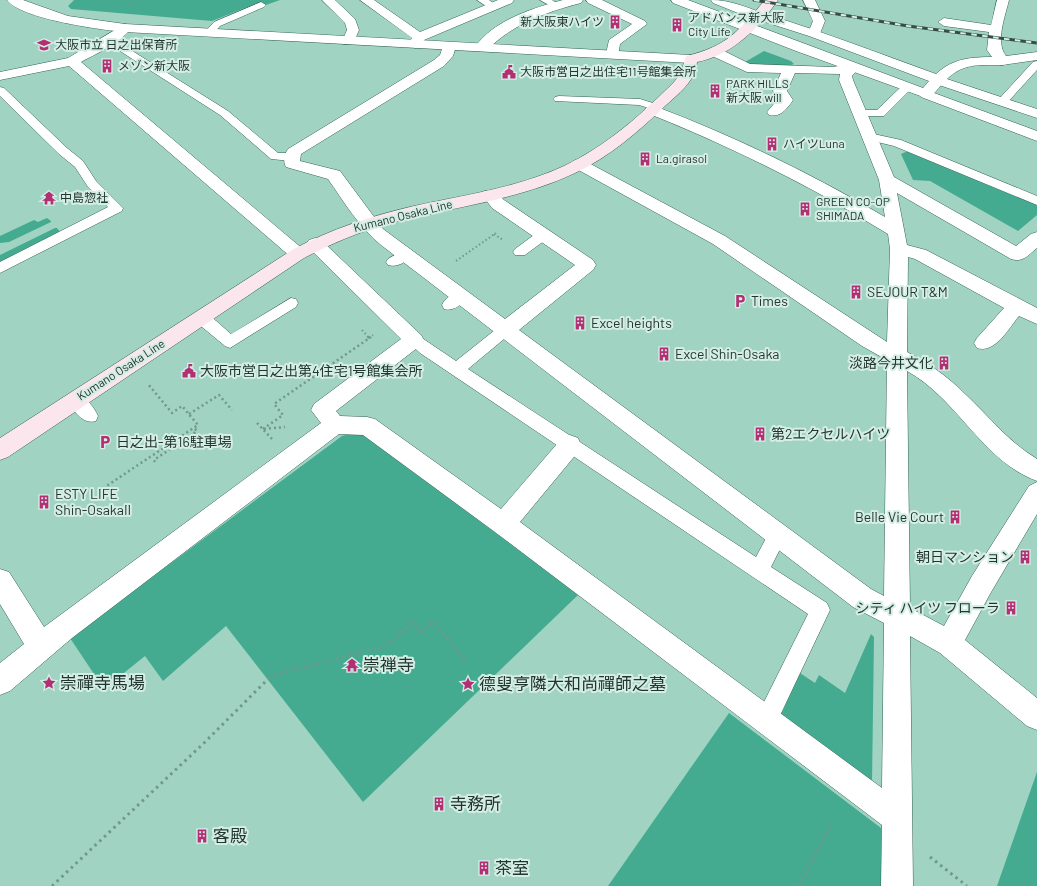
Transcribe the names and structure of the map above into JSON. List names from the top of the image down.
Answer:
{
  "streets": {
    "main road": ["Kumano Osaka Line"]
  },
  "places": {
    "building": [
      "新大阪東ハイツ",
      "アドバンス新大阪 City Life",
      "メゾン新大阪",
      "PARK HILLS 新大阪 will",
      "ハイツLuna",
      "La.girasol",
      "GREEN CO-OP SHIMADA",
      "SEJOUR T&M",
      "Excel heights",
      "Excel Shin-Osaka",
      "淡路今井文化",
      "第2エクセルハイツ",
      "ESTY LIFE Shin-OsakaII",
      "Belle Vie Court",
      "朝日マンション",
      "シティ ハイツ フローラ",
      "寺務所",
      "客殿",
      "茶室"
    ],
    "school or university": ["大阪市立 日之出保育所"],
    "public building": ["大阪市営日之出住宅11号館集会所", "大阪市営日之出第4住宅1号館集会所"],
    "temple": ["中島惣社", "崇禅寺"],
    "parking": ["Times", "日之出-第16駐車場"],
    "place": ["崇禪寺馬場", "德叟亨隣大和尚禪師之墓"]
  }
}
